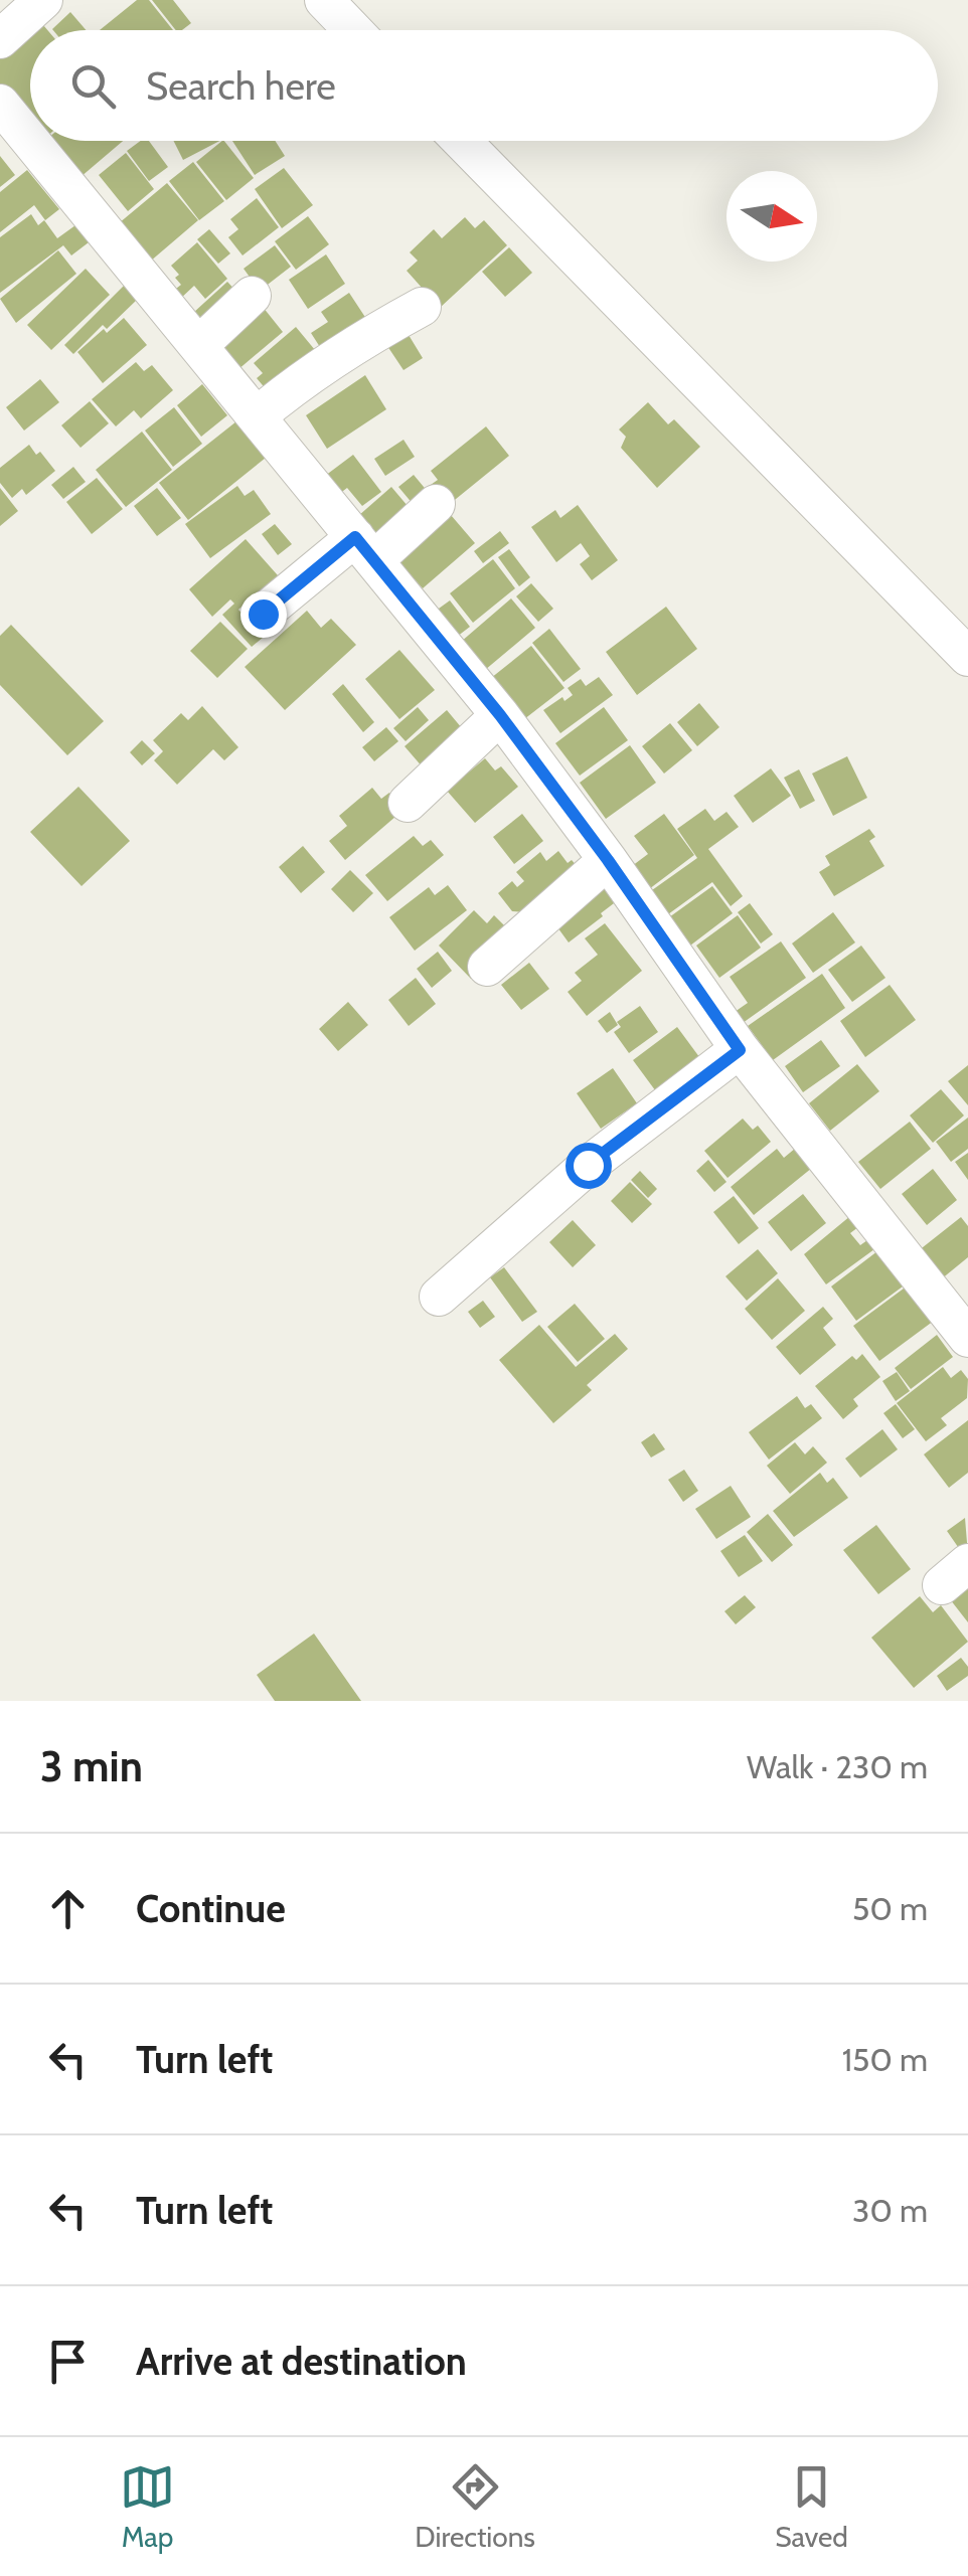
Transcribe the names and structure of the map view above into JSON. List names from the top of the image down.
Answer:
{
  "north": "right",
  "page": {
    "search": "Search here",
    "heading": ["3 min", "Walk · 230 m"],
    "list": [
      ["Continue", "50 m"],
      ["Turn left", "150 m"],
      ["Turn left", "30 m"],
      "Arrive at destination"
    ],
    "nav": ["Map", "Directions", "Saved"]
  }
}
